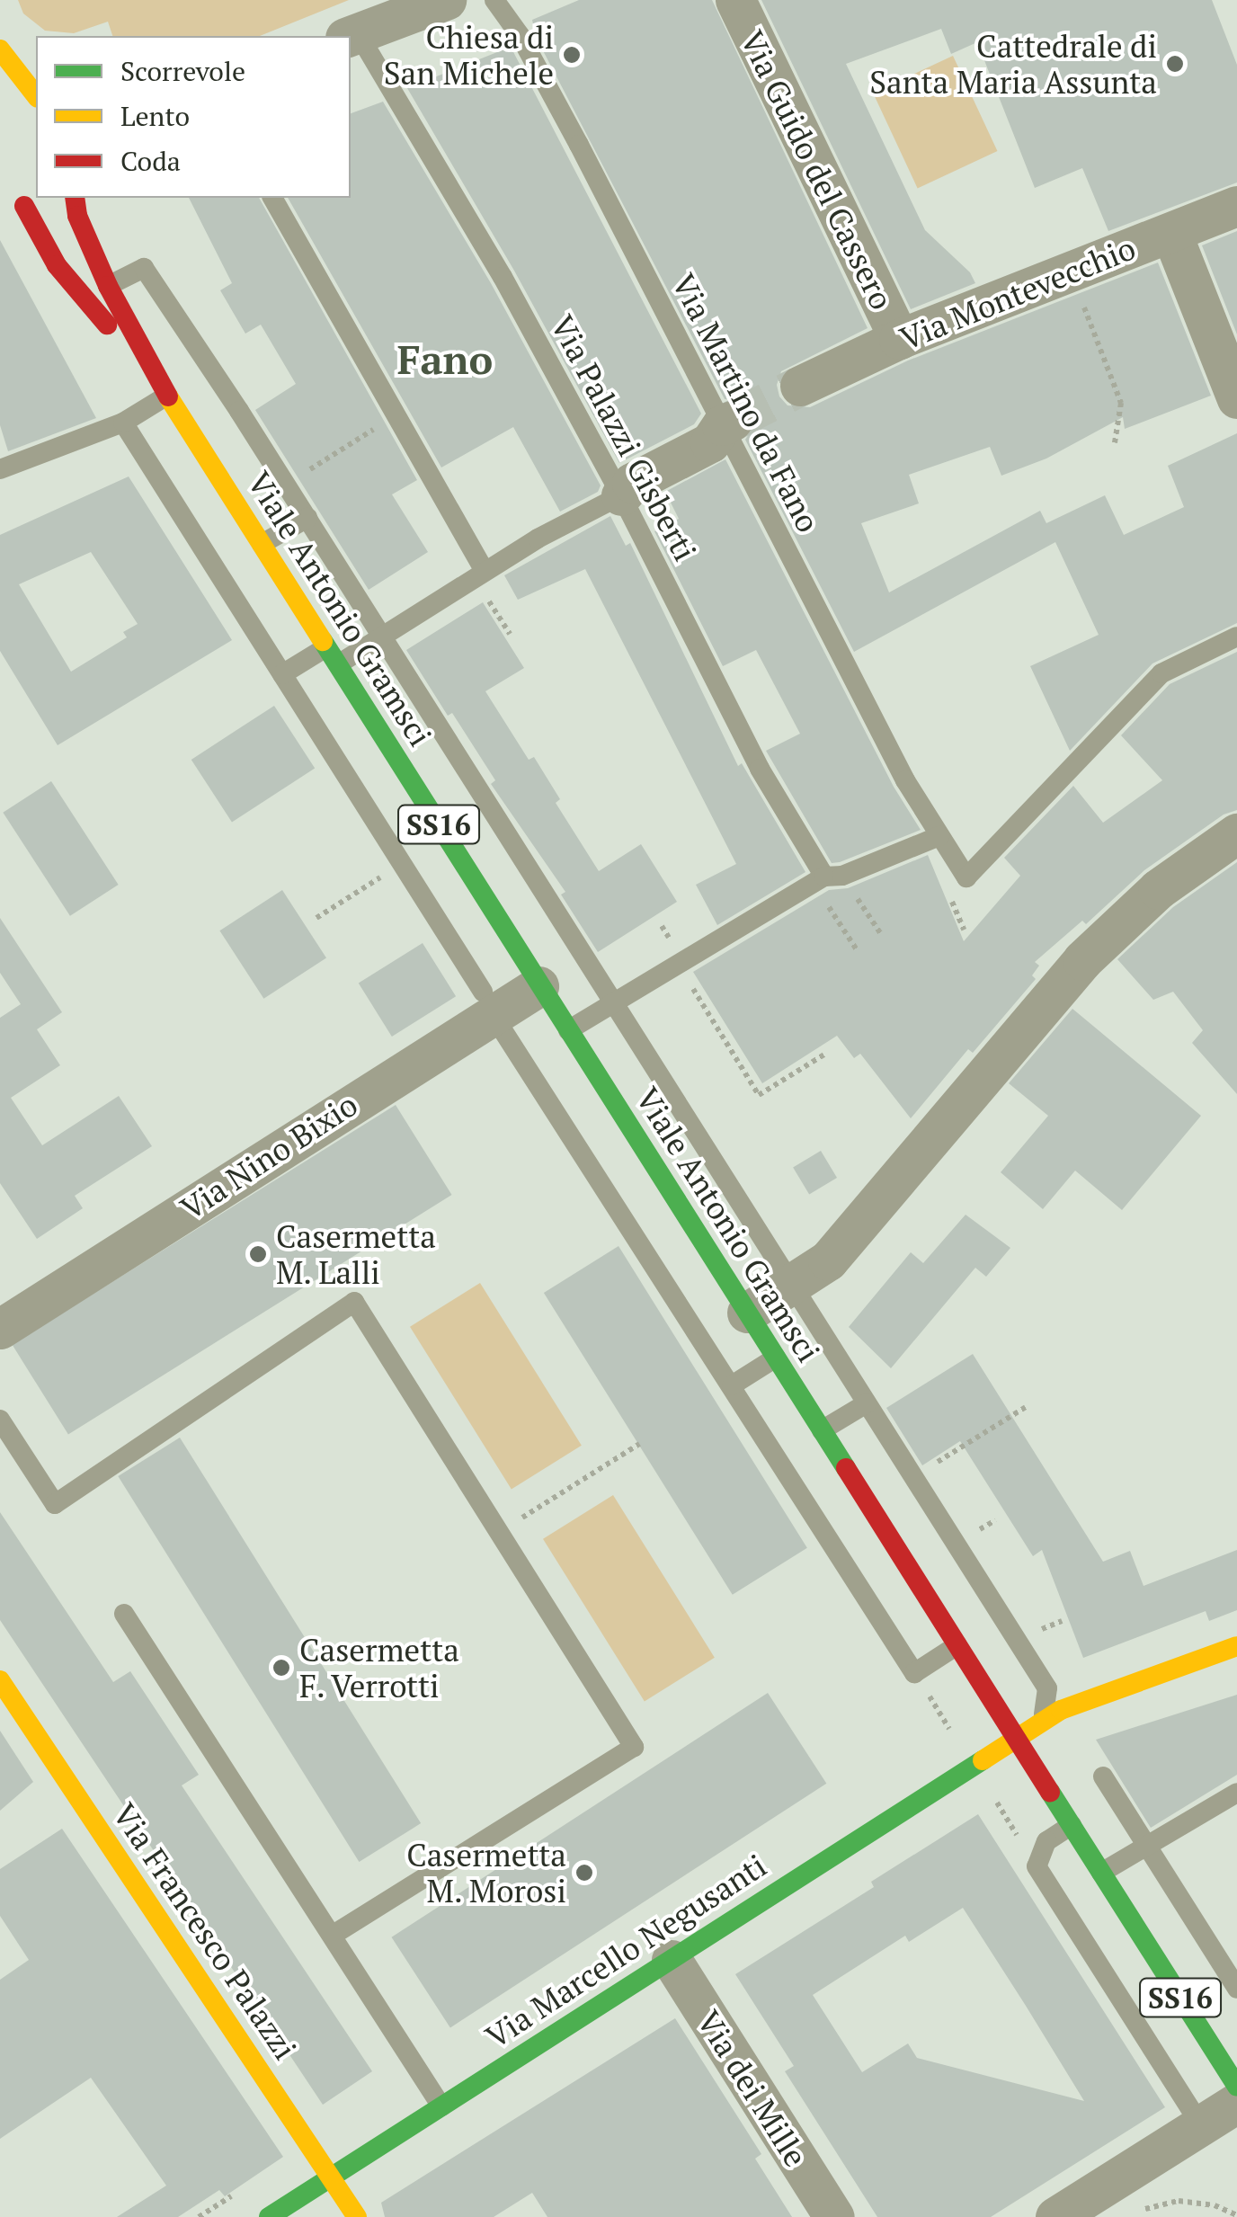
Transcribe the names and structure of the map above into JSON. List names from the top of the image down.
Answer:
{
  "streets": {
    "main road": [
      "Viale Antonio Gramsci",
      "SS16",
      "Via Francesco Palazzi",
      "Via Marcello Negusanti"
    ],
    "street": [
      "Via Guido del Cassero",
      "Via Montevecchio",
      "Via Nino Bixio",
      "Via dei Mille"
    ],
    "lane": ["Via Martino da Fano", "Via Palazzi Gisberti"]
  },
  "crossings": [
    ["Via Guido del Cassero", "Via Montevecchio"],
    ["Viale Antonio Gramsci", "Via Nino Bixio"],
    ["Viale Antonio Gramsci", "Via Marcello Negusanti"],
    ["Via Francesco Palazzi", "Via Marcello Negusanti"],
    ["Via Marcello Negusanti", "Via dei Mille"]
  ],
  "districts": ["Fano"],
  "places": [
    "Chiesa di San Michele",
    "Cattedrale di Santa Maria Assunta",
    "Casermetta M. Lalli",
    "Casermetta F. Verrotti",
    "Casermetta M. Morosi"
  ],
  "legend": ["Scorrevole", "Lento", "Coda"]
}
